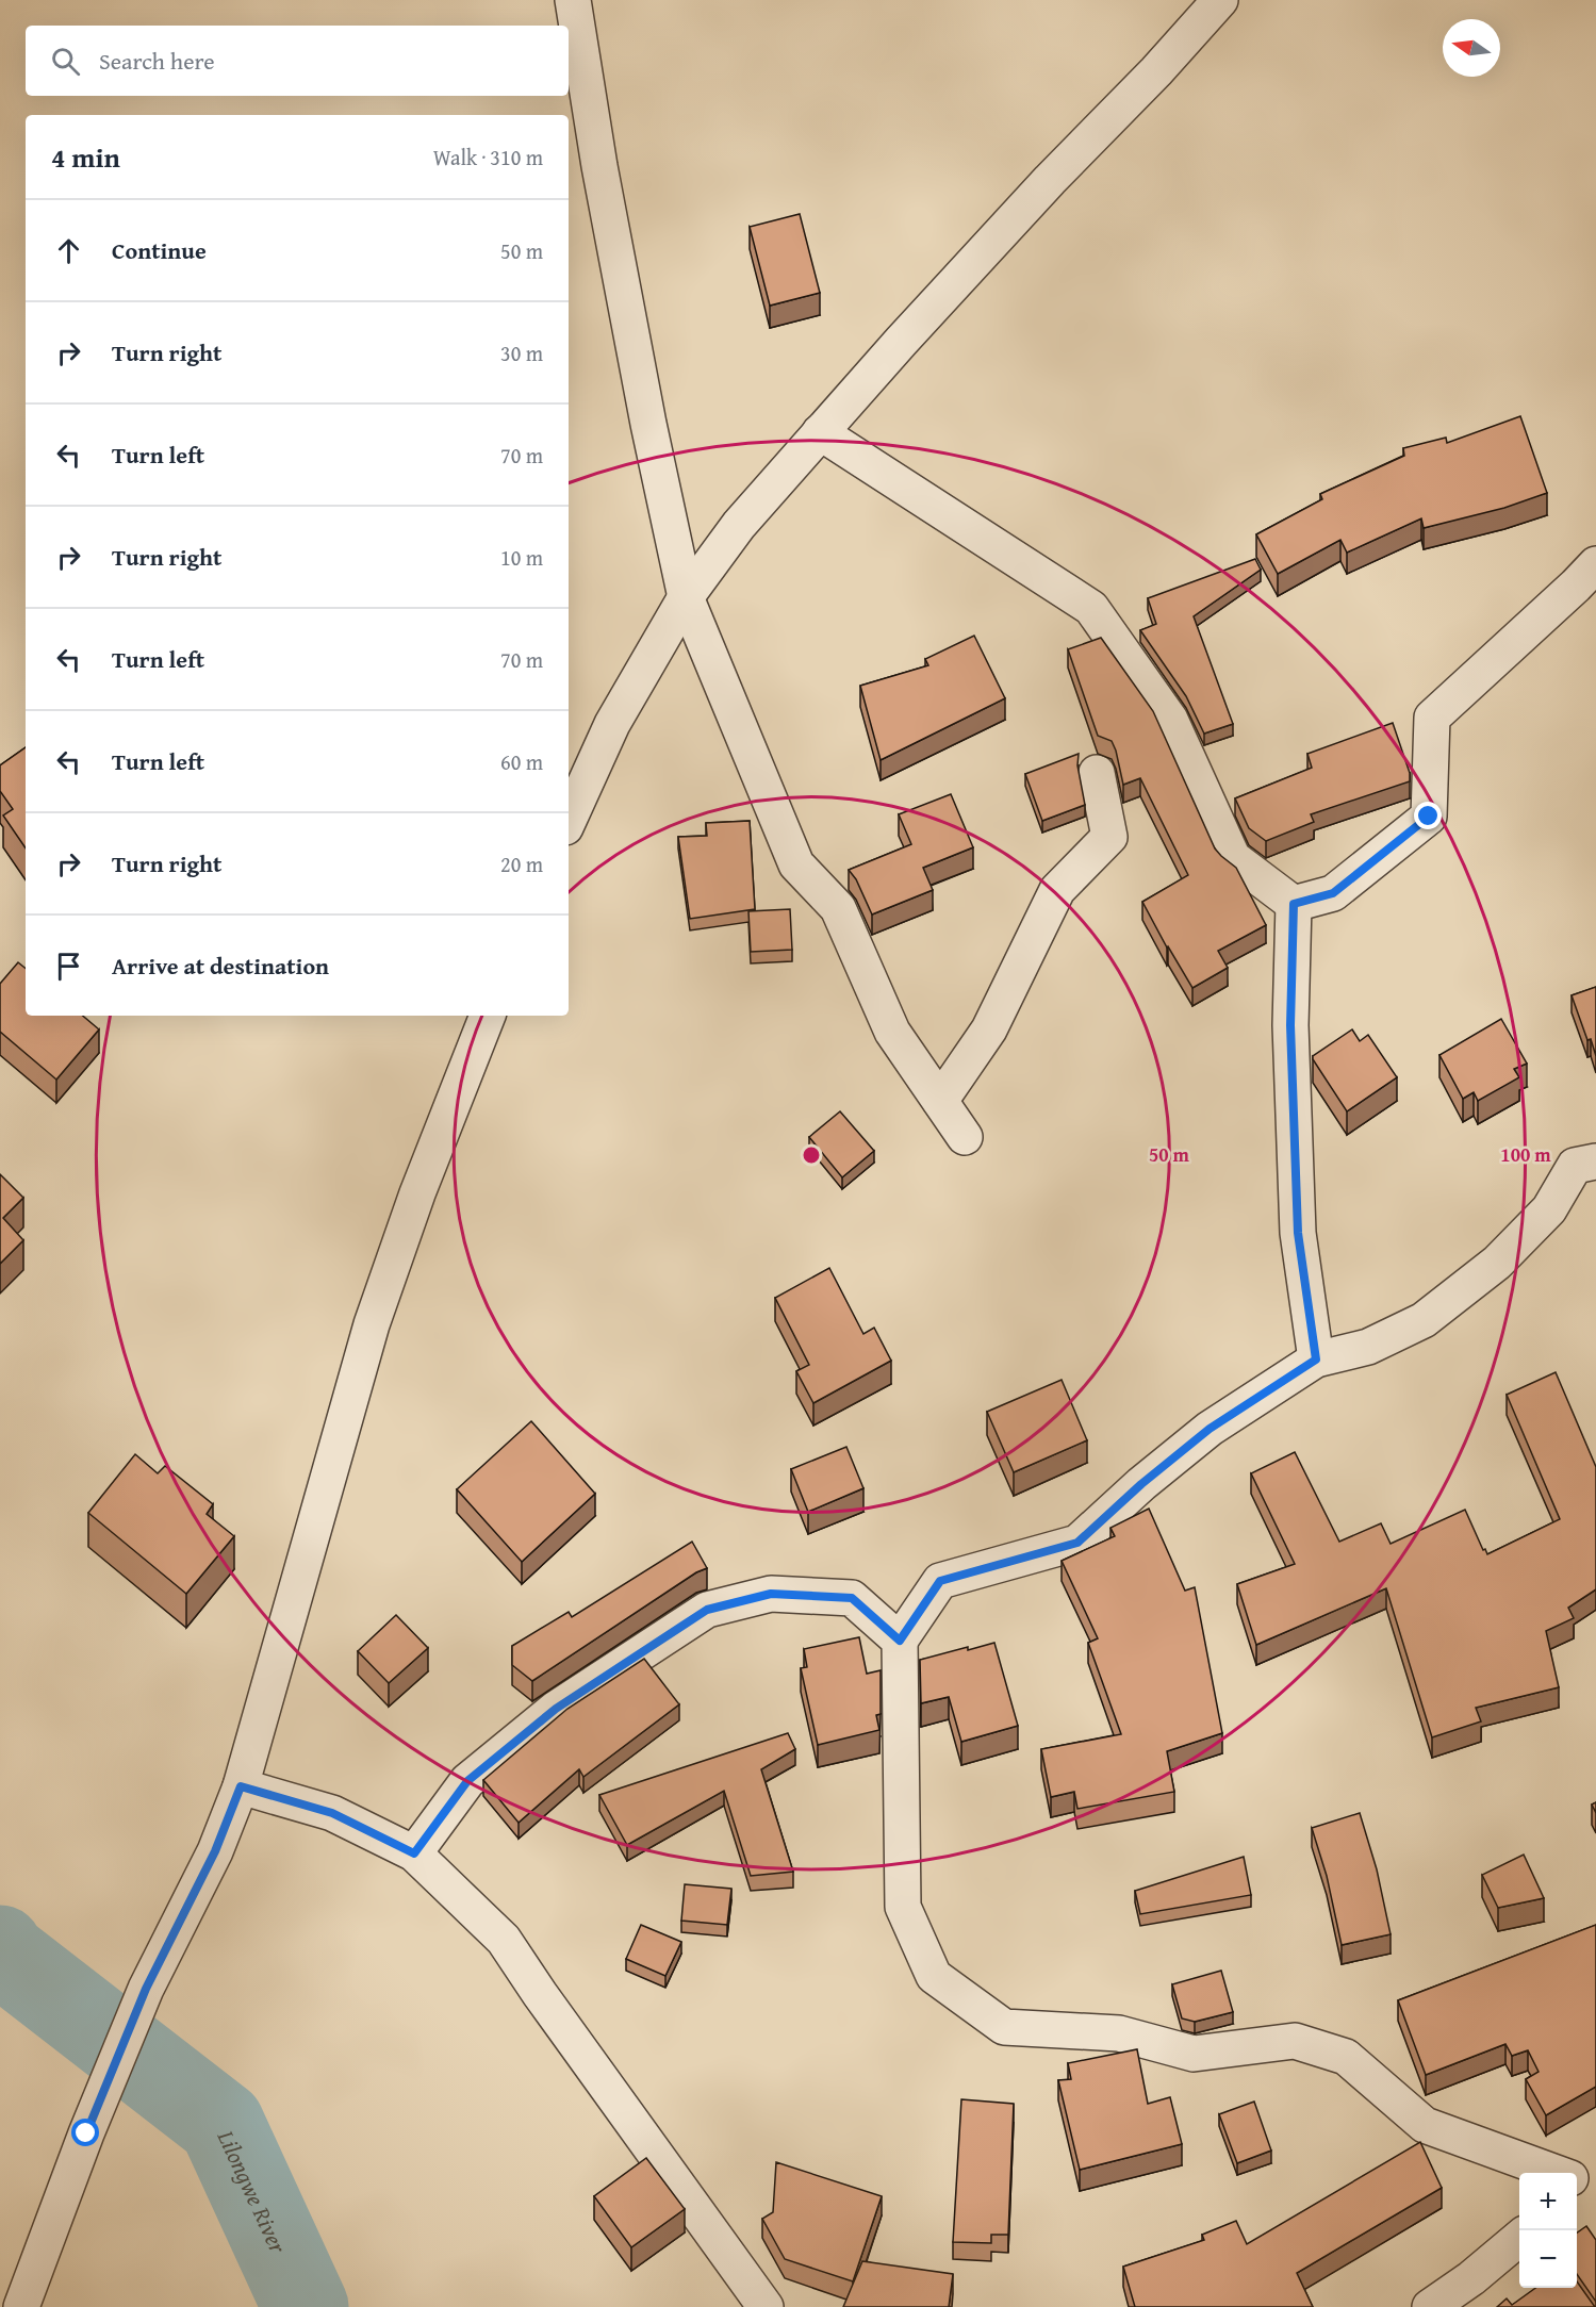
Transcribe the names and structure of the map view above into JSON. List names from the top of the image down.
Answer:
{
  "water": ["Lilongwe River"],
  "north": "left",
  "page": {
    "search": "Search here",
    "heading": ["4 min", "Walk · 310 m"],
    "list": [
      ["Continue", "50 m"],
      ["Turn right", "30 m"],
      ["Turn left", "70 m"],
      ["Turn right", "10 m"],
      ["Turn left", "70 m"],
      ["Turn left", "60 m"],
      ["Turn right", "20 m"],
      "Arrive at destination"
    ],
    "map_buttons": ["+", "−"]
  },
  "rings": ["50 m", "100 m"]
}
